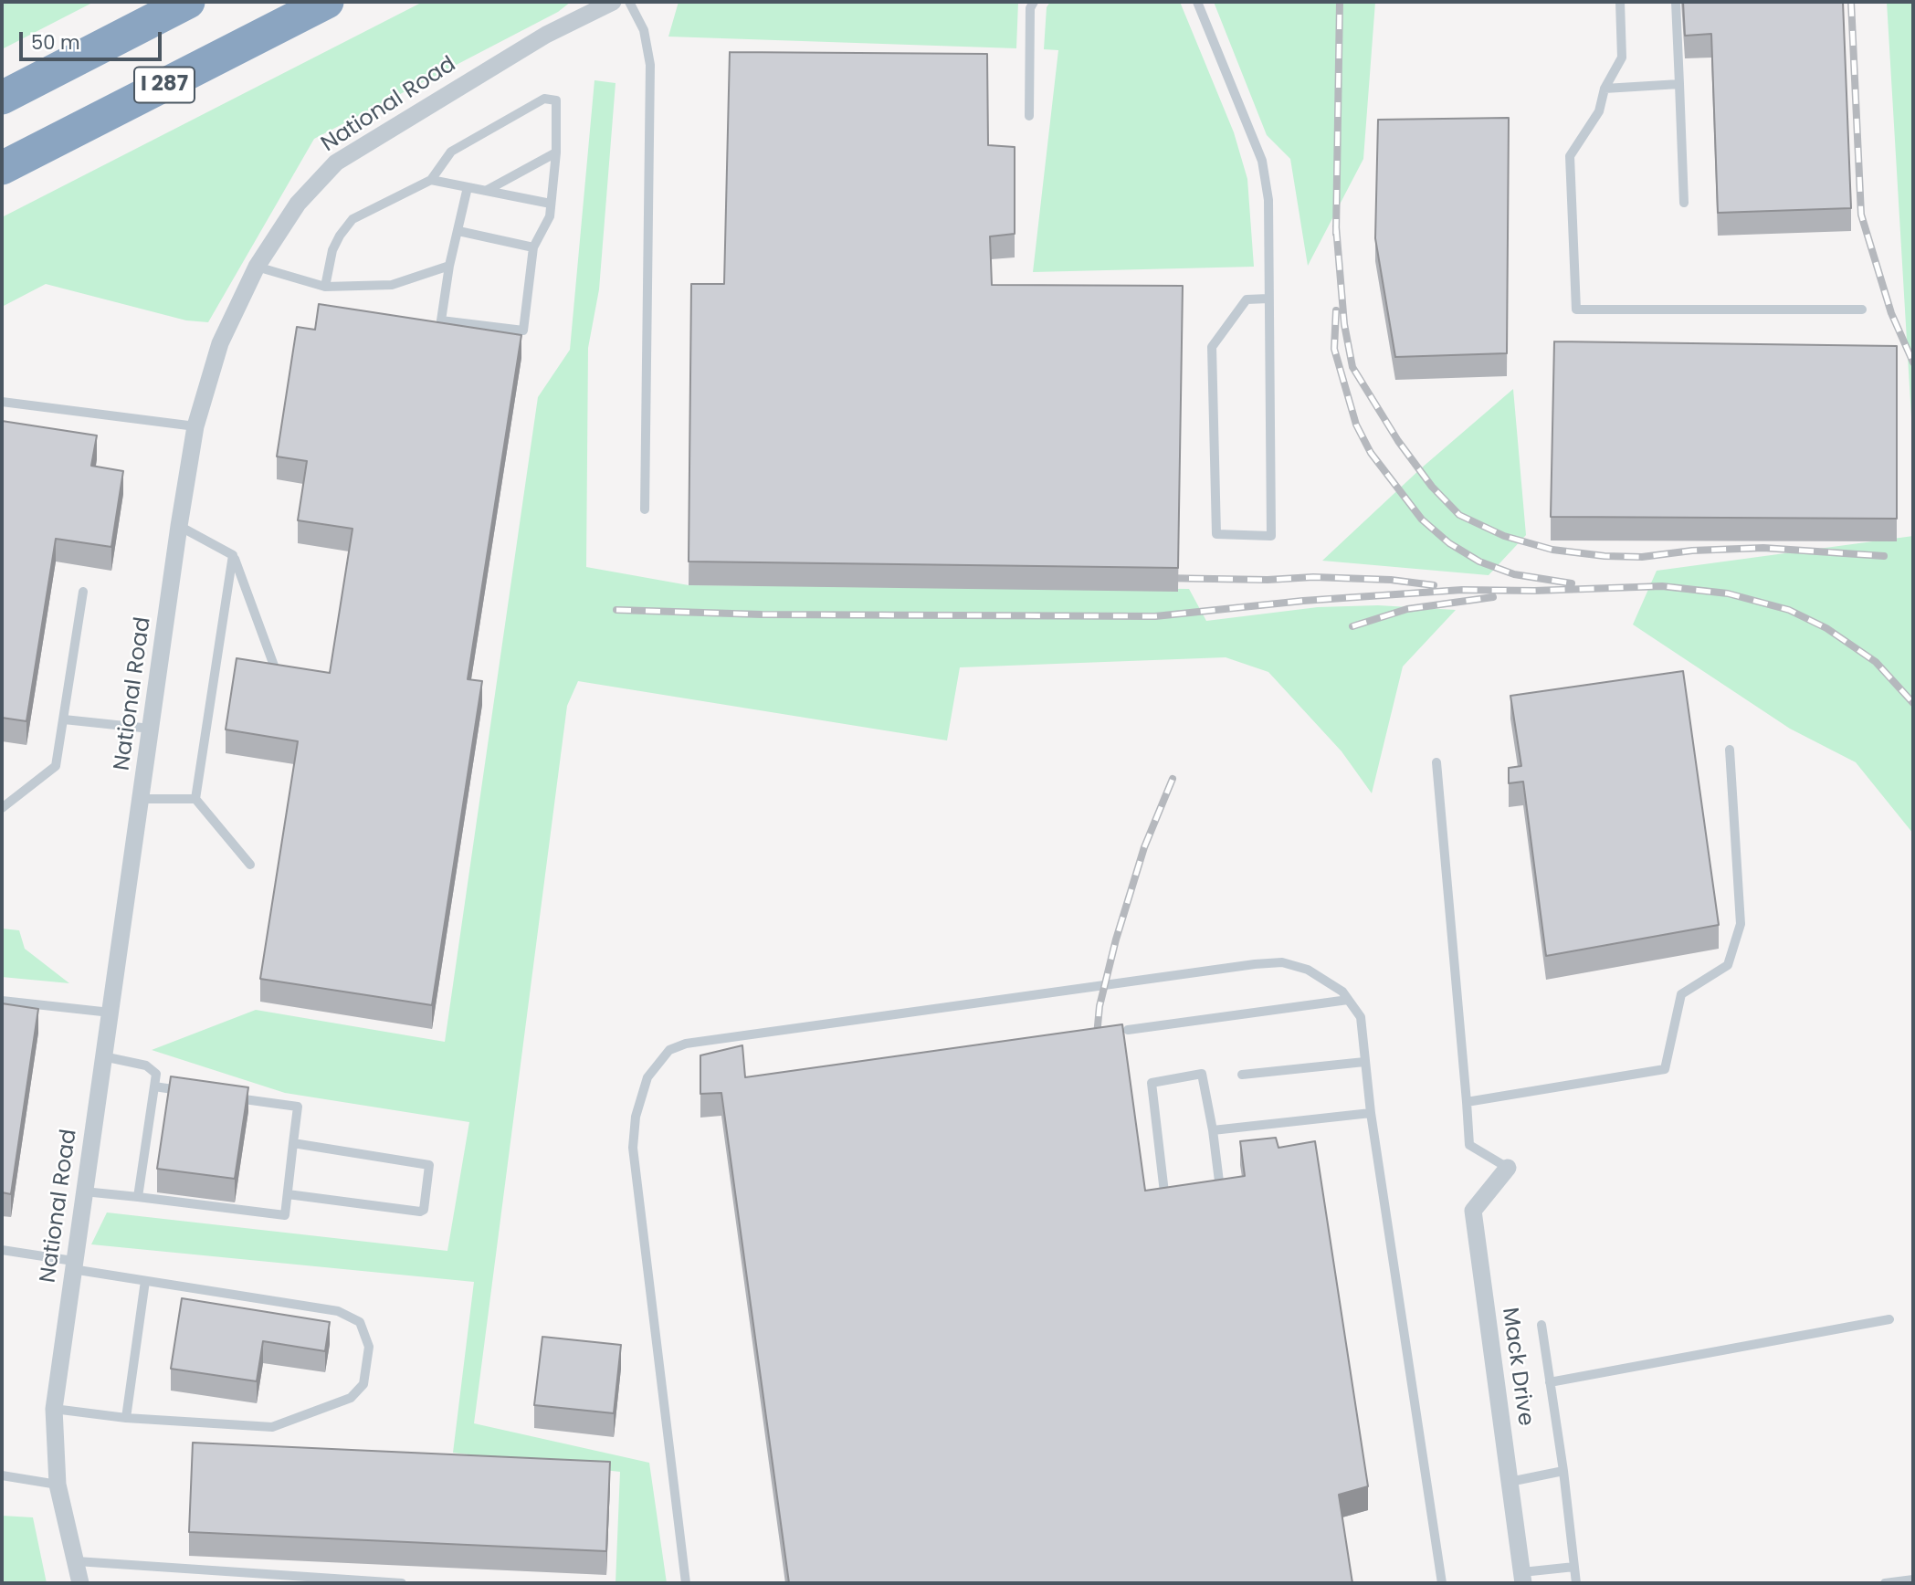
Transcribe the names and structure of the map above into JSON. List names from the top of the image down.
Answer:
{
  "streets": {
    "highway": ["I 287"],
    "street": ["National Road", "Mack Drive"]
  },
  "scale_bar": "50 m"
}
